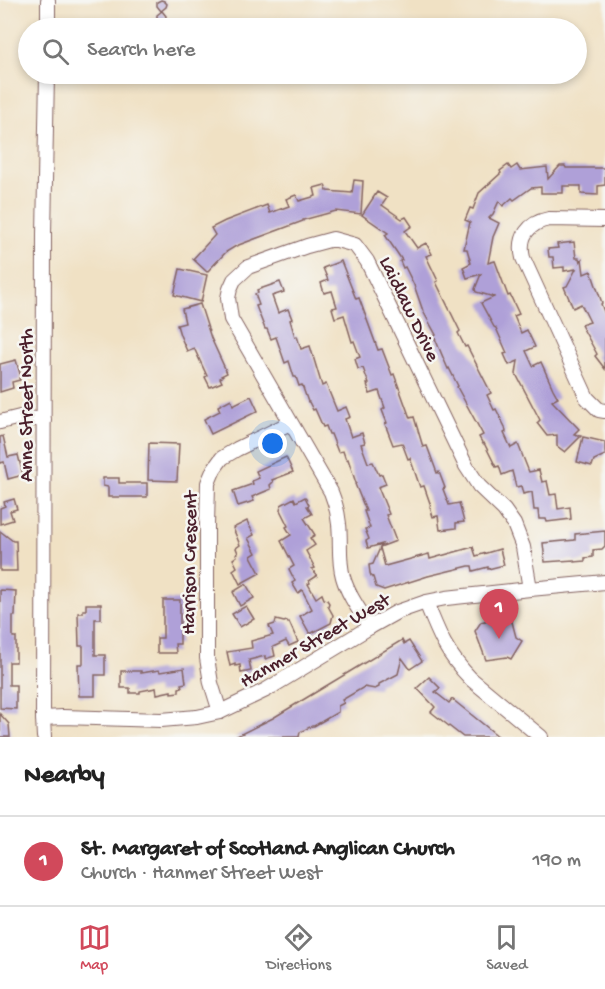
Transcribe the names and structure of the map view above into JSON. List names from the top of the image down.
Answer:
{
  "streets": {
    "street": [
      "Laidlaw Drive",
      "Anne Street North",
      "Harrison Crescent",
      "Hanmer Street West"
    ]
  },
  "crossings": [
    ["Laidlaw Drive", "Harrison Crescent"],
    ["Laidlaw Drive", "Hanmer Street West"],
    ["Anne Street North", "Hanmer Street West"],
    ["Harrison Crescent", "Hanmer Street West"]
  ],
  "page": {
    "search": "Search here",
    "pins": "1",
    "heading": "Nearby",
    "list": [
      {
        "mark": "1",
        "name": "St. Margaret of Scotland Anglican Church",
        "note": "Church · Hanmer Street West",
        "value": "190 m"
      }
    ],
    "nav": ["Map", "Directions", "Saved"]
  }
}
